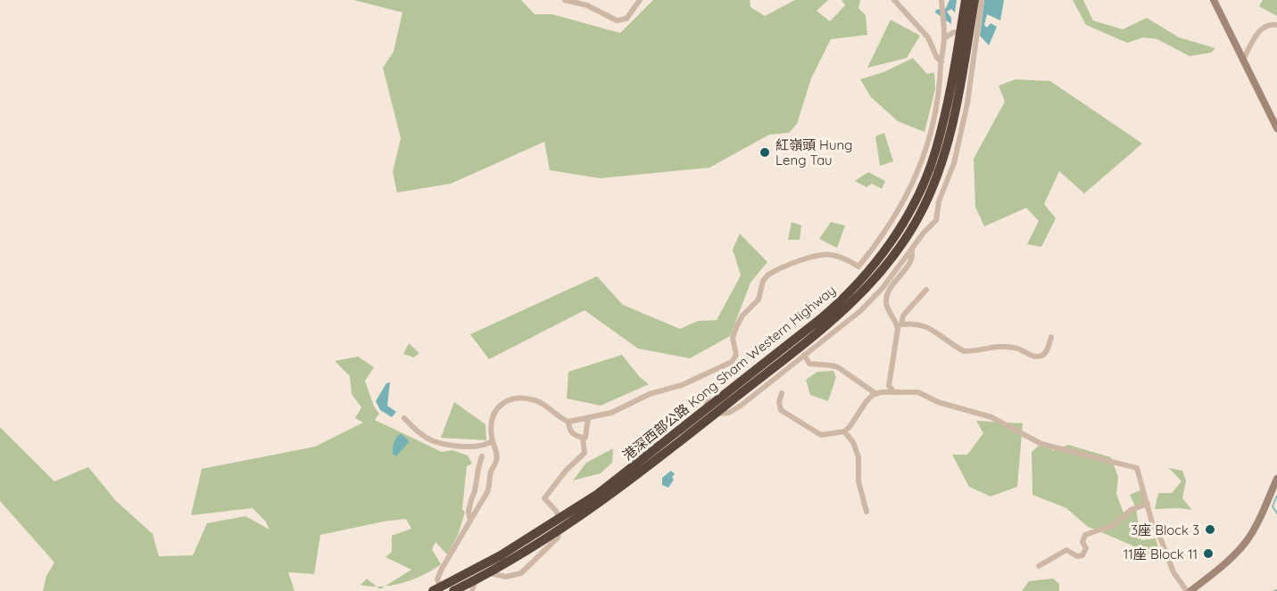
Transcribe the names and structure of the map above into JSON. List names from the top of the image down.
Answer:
{
  "streets": {
    "highway": ["港深西部公路 Kong Sham Western Highway"]
  },
  "places": ["紅嶺頭 Hung Leng Tau", "3座 Block 3", "11座 Block 11"]
}
